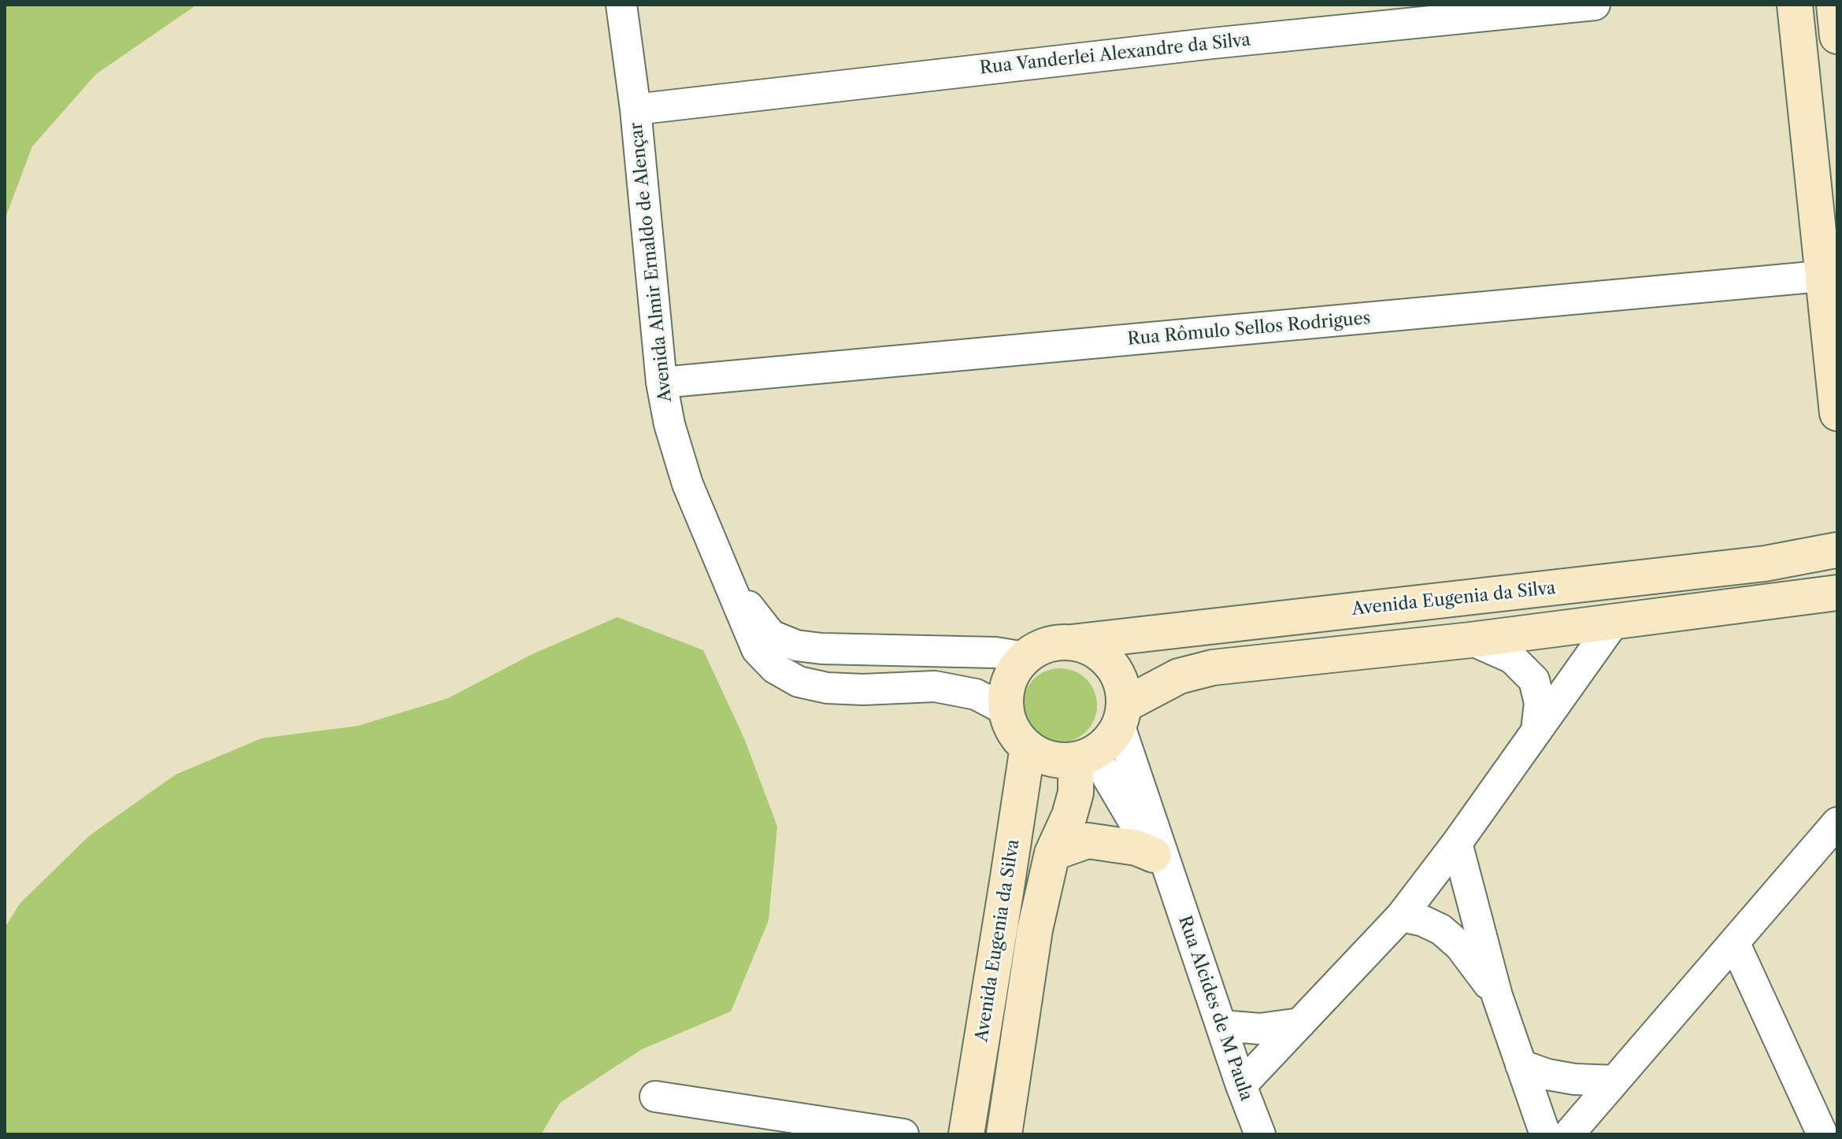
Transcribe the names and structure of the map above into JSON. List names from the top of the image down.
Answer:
{
  "streets": {
    "street": [
      "Rua Vanderlei Alexandre da Silva",
      "Avenida Almir Ernaldo de Alençar",
      "Rua Rômulo Sellos Rodrigues",
      "Avenida Eugenia da Silva",
      "Rua Alcides de M Paula"
    ]
  },
  "crossings": [
    ["Rua Vanderlei Alexandre da Silva", "Avenida Almir Ernaldo de Alençar"],
    ["Avenida Almir Ernaldo de Alençar", "Rua Rômulo Sellos Rodrigues"],
    ["Avenida Almir Ernaldo de Alençar", "Avenida Eugenia da Silva"]
  ]
}
